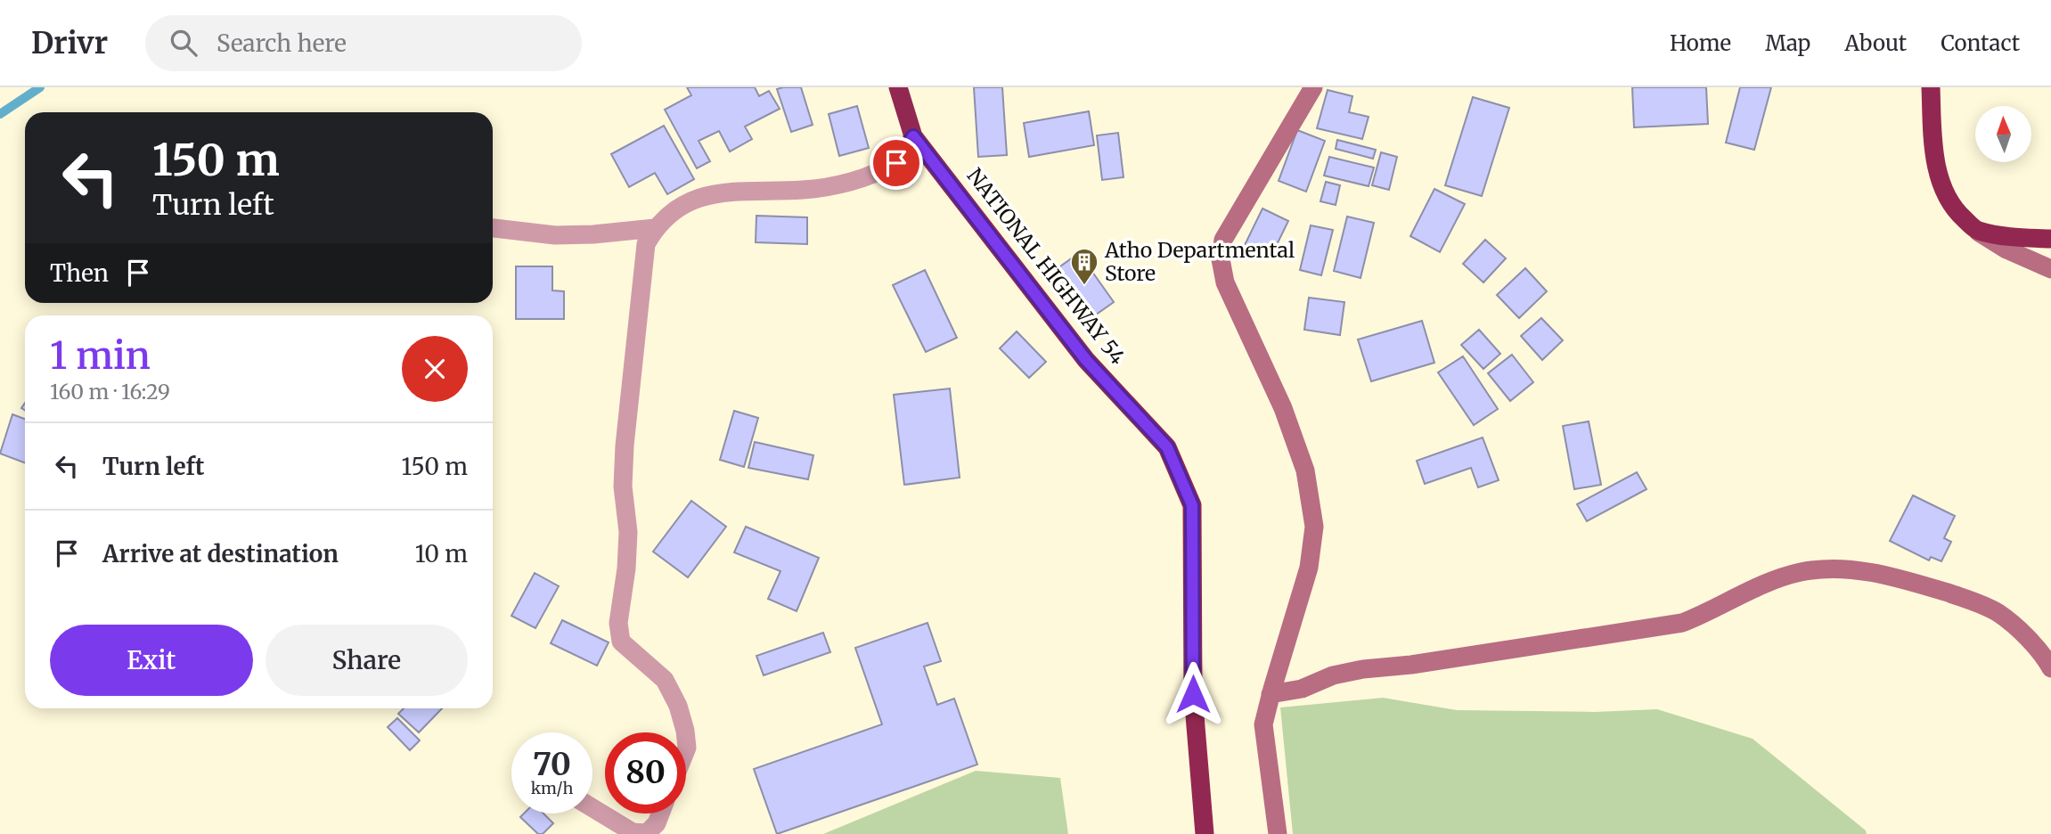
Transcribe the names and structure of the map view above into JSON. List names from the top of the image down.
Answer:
{
  "streets": {
    "highway": ["NATIONAL HIGHWAY 54"]
  },
  "places": {
    "building": ["Atho Departmental Store"]
  },
  "north": "top",
  "page": {
    "header": "Drivr",
    "search": "Search here",
    "nav": [
      "Home",
      "Map",
      "About",
      "Contact"
    ],
    "turn": ["150 m", "Turn left"],
    "then": "Then",
    "heading": ["1 min", "160 m · 16:29"],
    "list": [
      {
        "name": "Turn left",
        "value": "150 m"
      },
      {
        "name": "Arrive at destination",
        "value": "10 m"
      }
    ],
    "buttons": ["Exit", "Share"],
    "speed": "70 km/h",
    "limit": "80"
  }
}
